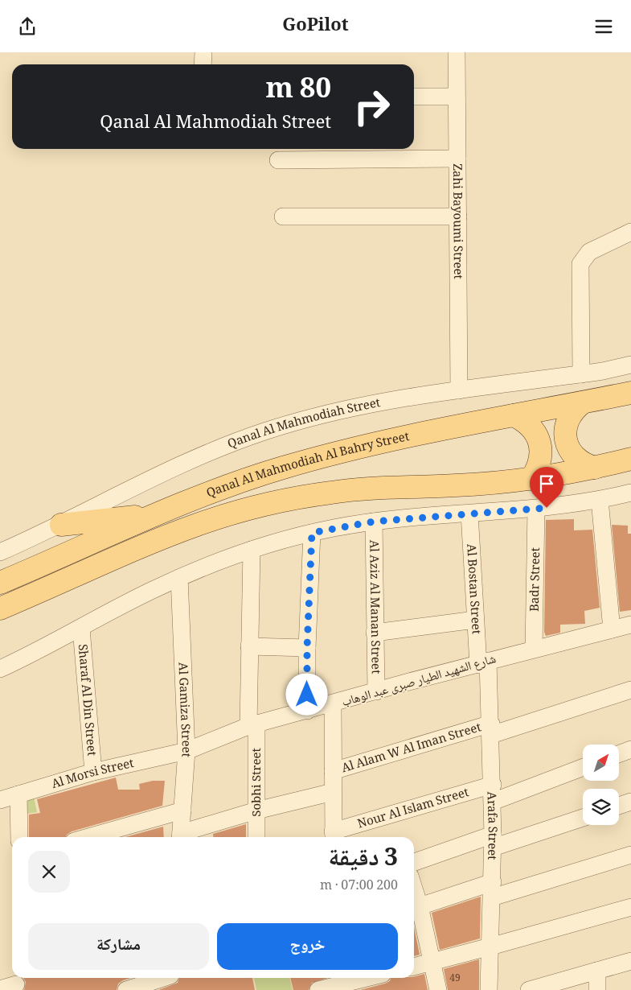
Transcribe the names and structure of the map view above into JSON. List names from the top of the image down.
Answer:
{
  "streets": {
    "main road": ["Qanal Al Mahmodiah Al Bahry Street"],
    "street": [
      "Zahi Bayoumi Street",
      "Qanal Al Mahmodiah Street",
      "Badr Street",
      "Al Bostan Street",
      "Al Aziz Al Manan Street",
      "شارع الشهيد الطيار صبرى عبد الوهاب",
      "Sharaf Al Din Street",
      "Al Gamiza Street",
      "Al Alam W Al Iman Street",
      "Al Morsi Street",
      "Sobhi Street",
      "Nour Al Islam Street",
      "Arafa Street"
    ]
  },
  "crossings": [
    ["Zahi Bayoumi Street", "Qanal Al Mahmodiah Street"],
    ["Badr Street", "شارع الشهيد الطيار صبرى عبد الوهاب"],
    ["Al Bostan Street", "شارع الشهيد الطيار صبرى عبد الوهاب"],
    ["Al Bostan Street", "Arafa Street"],
    ["Al Aziz Al Manan Street", "شارع الشهيد الطيار صبرى عبد الوهاب"],
    ["شارع الشهيد الطيار صبرى عبد الوهاب", "Al Gamiza Street"],
    ["شارع الشهيد الطيار صبرى عبد الوهاب", "Al Morsi Street"],
    ["شارع الشهيد الطيار صبرى عبد الوهاب", "Sobhi Street"],
    ["شارع الشهيد الطيار صبرى عبد الوهاب", "Arafa Street"],
    ["Sharaf Al Din Street", "Al Morsi Street"],
    ["Al Gamiza Street", "Al Morsi Street"],
    ["Al Alam W Al Iman Street", "Arafa Street"],
    ["Nour Al Islam Street", "Arafa Street"]
  ],
  "house_numbers": ["49"],
  "north": "top right",
  "page": {
    "header": "GoPilot",
    "turn": ["80 m", "Qanal Al Mahmodiah Street"],
    "heading": ["3 دقيقة", "200 m · 07:00"],
    "buttons": ["خروج", "مشاركة"]
  }
}
